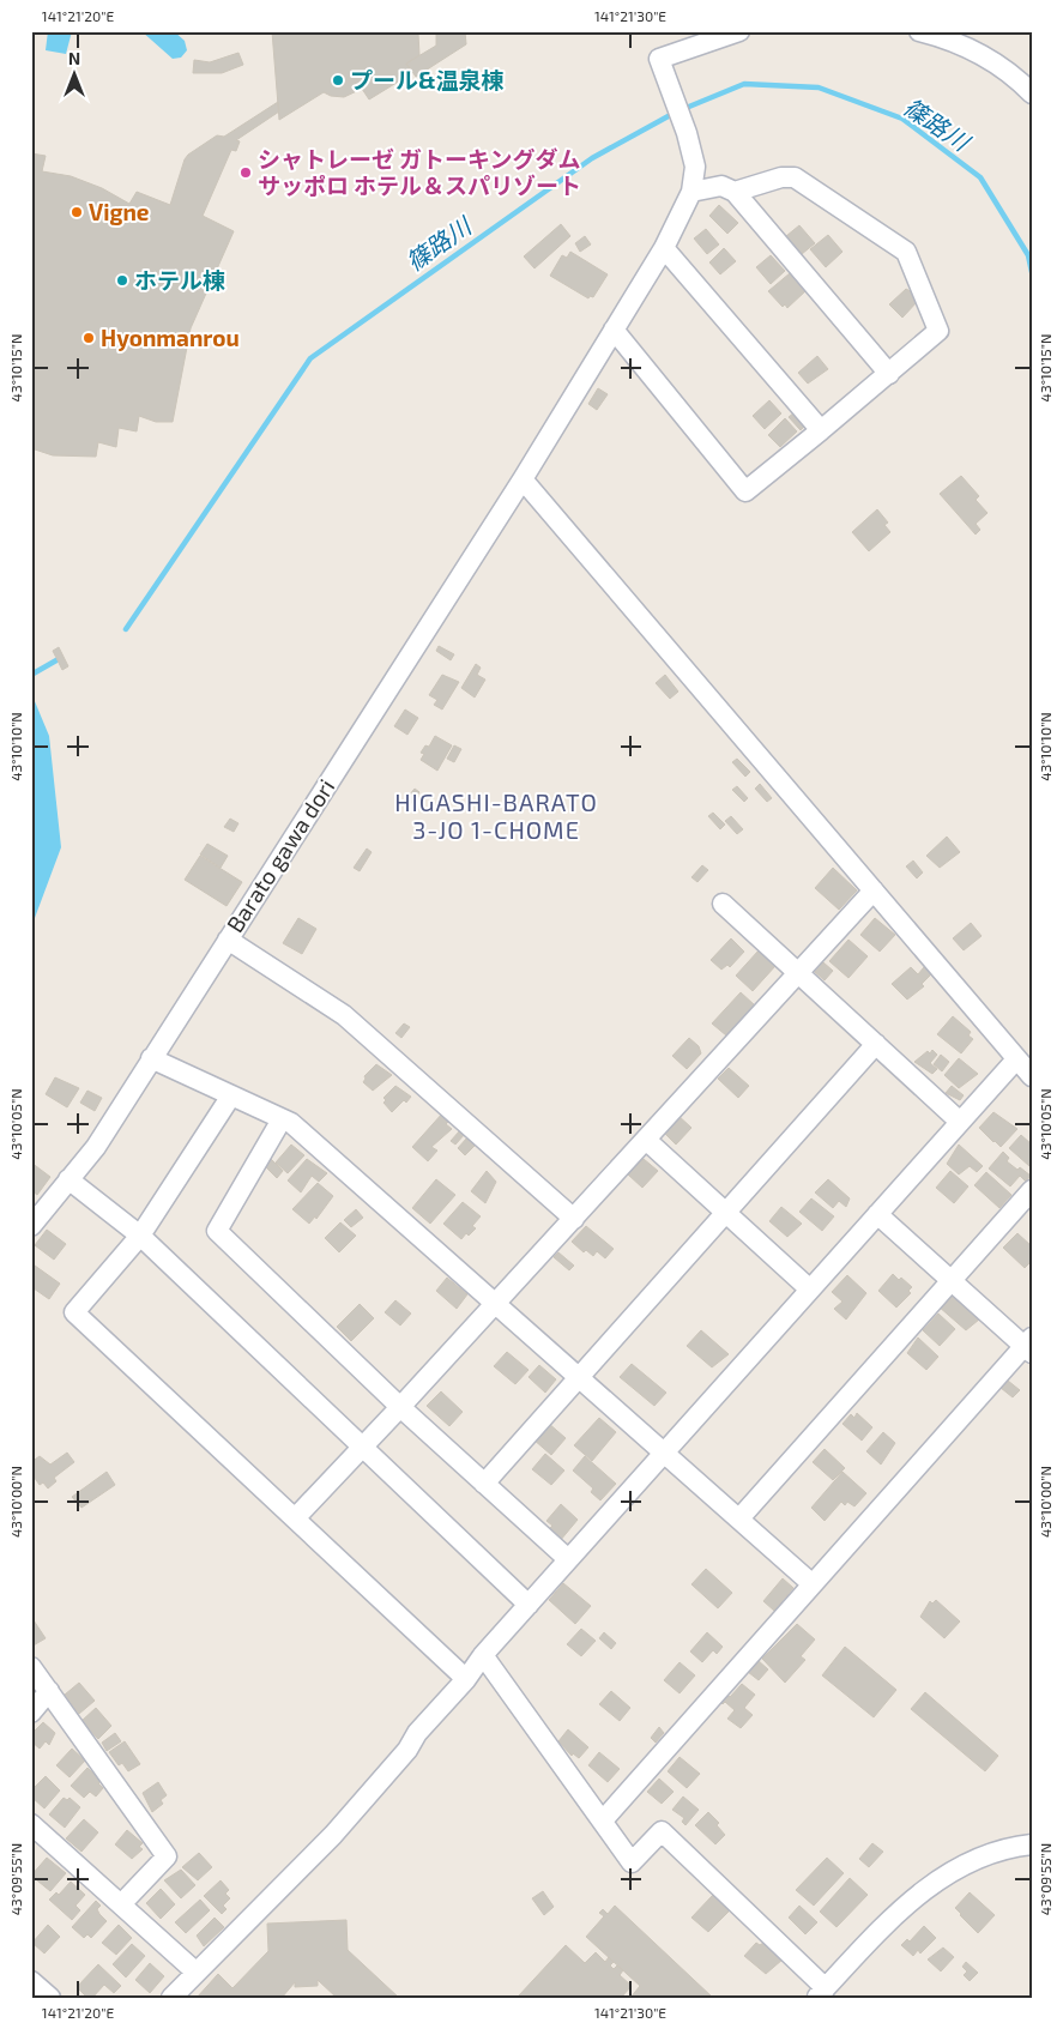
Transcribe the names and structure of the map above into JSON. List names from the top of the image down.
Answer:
{
  "streets": {
    "street": ["Barato gawa dori"]
  },
  "districts": ["HIGASHI-BARATO 3-JO 1-CHOME"],
  "water": ["篠路川"],
  "places": [
    "プール&温泉棟",
    "シャトレーゼ ガトーキングダム サッポロ ホテル＆スパリゾート",
    "Vigne",
    "ホテル棟",
    "Hyonmanrou"
  ],
  "north": "top",
  "coordinates": [
    "141°21'20\"E",
    "141°21'30\"E",
    "43°10'15\"N",
    "43°10'10\"N",
    "43°10'05\"N",
    "43°10'00\"N",
    "43°09'55\"N"
  ]
}
